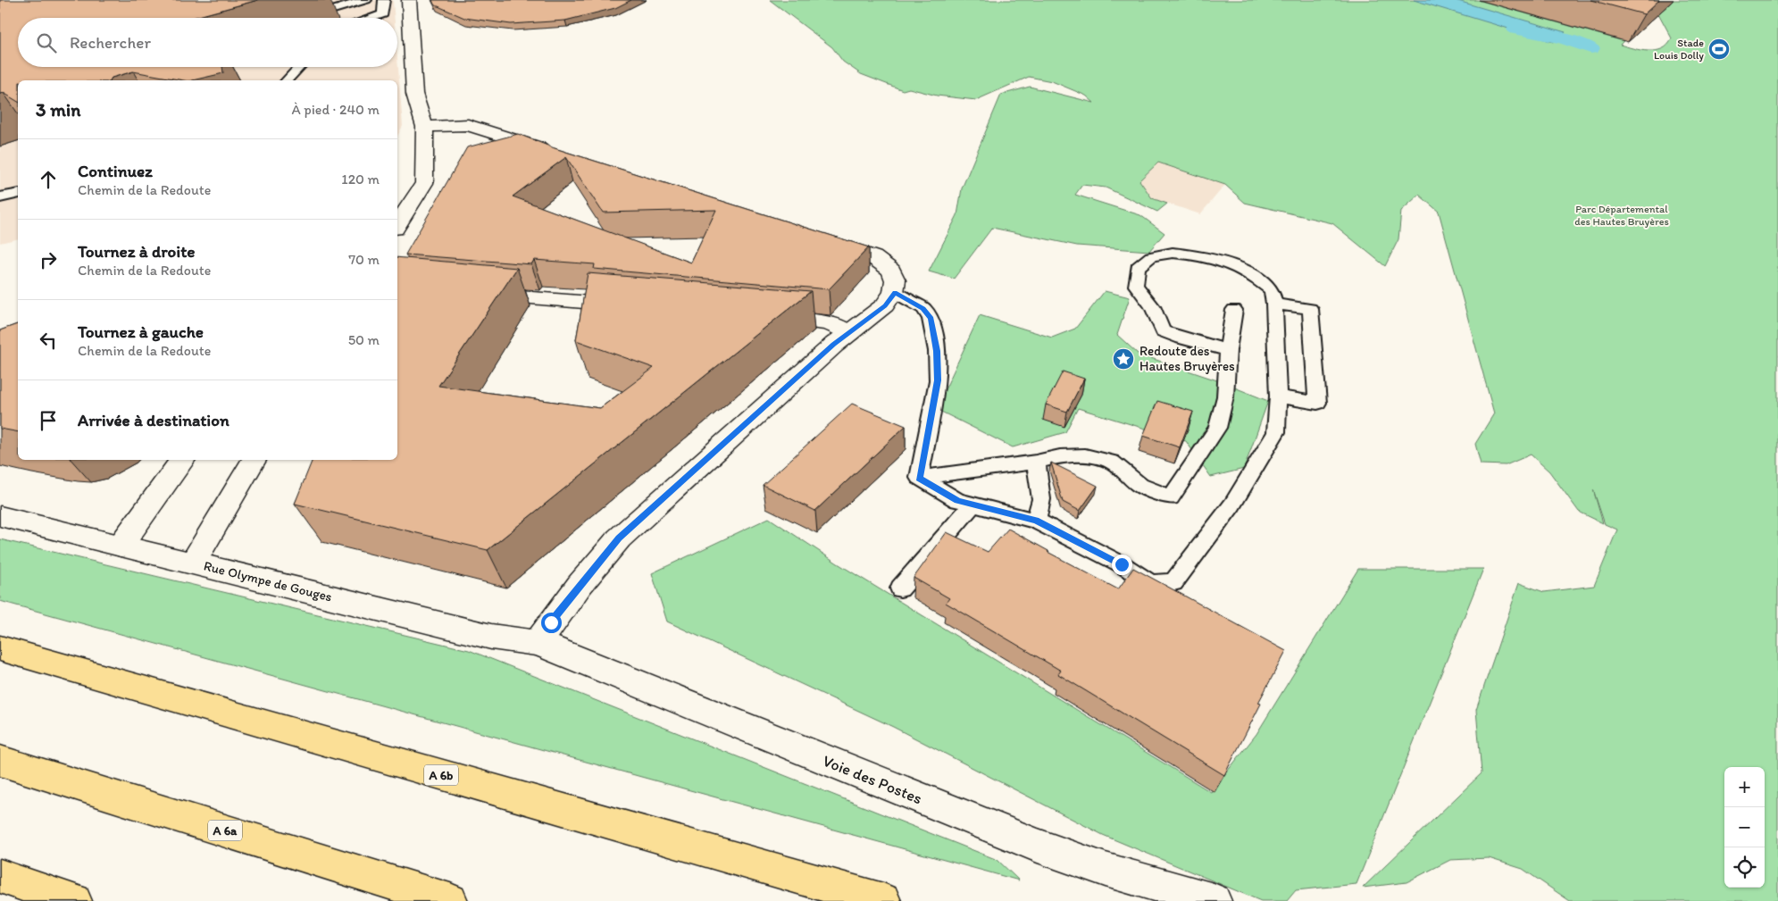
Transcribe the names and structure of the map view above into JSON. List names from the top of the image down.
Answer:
{
  "streets": {
    "highway": ["A 6b", "A 6a"],
    "street": ["Rue Olympe de Gouges", "Voie des Postes"]
  },
  "crossings": [
    ["Rue Olympe de Gouges", "Voie des Postes"]
  ],
  "parks": ["Parc Départemental des Hautes Bruyères"],
  "places": {
    "sports": ["Stade Louis Dolly"],
    "place": ["Redoute des Hautes Bruyères"]
  },
  "page": {
    "search": "Rechercher",
    "heading": ["3 min", "À pied · 240 m"],
    "list": [
      ["Continuez", "Chemin de la Redoute", "120 m"],
      ["Tournez à droite", "Chemin de la Redoute", "70 m"],
      ["Tournez à gauche", "Chemin de la Redoute", "50 m"],
      "Arrivée à destination"
    ],
    "map_buttons": ["+", "−"]
  }
}
